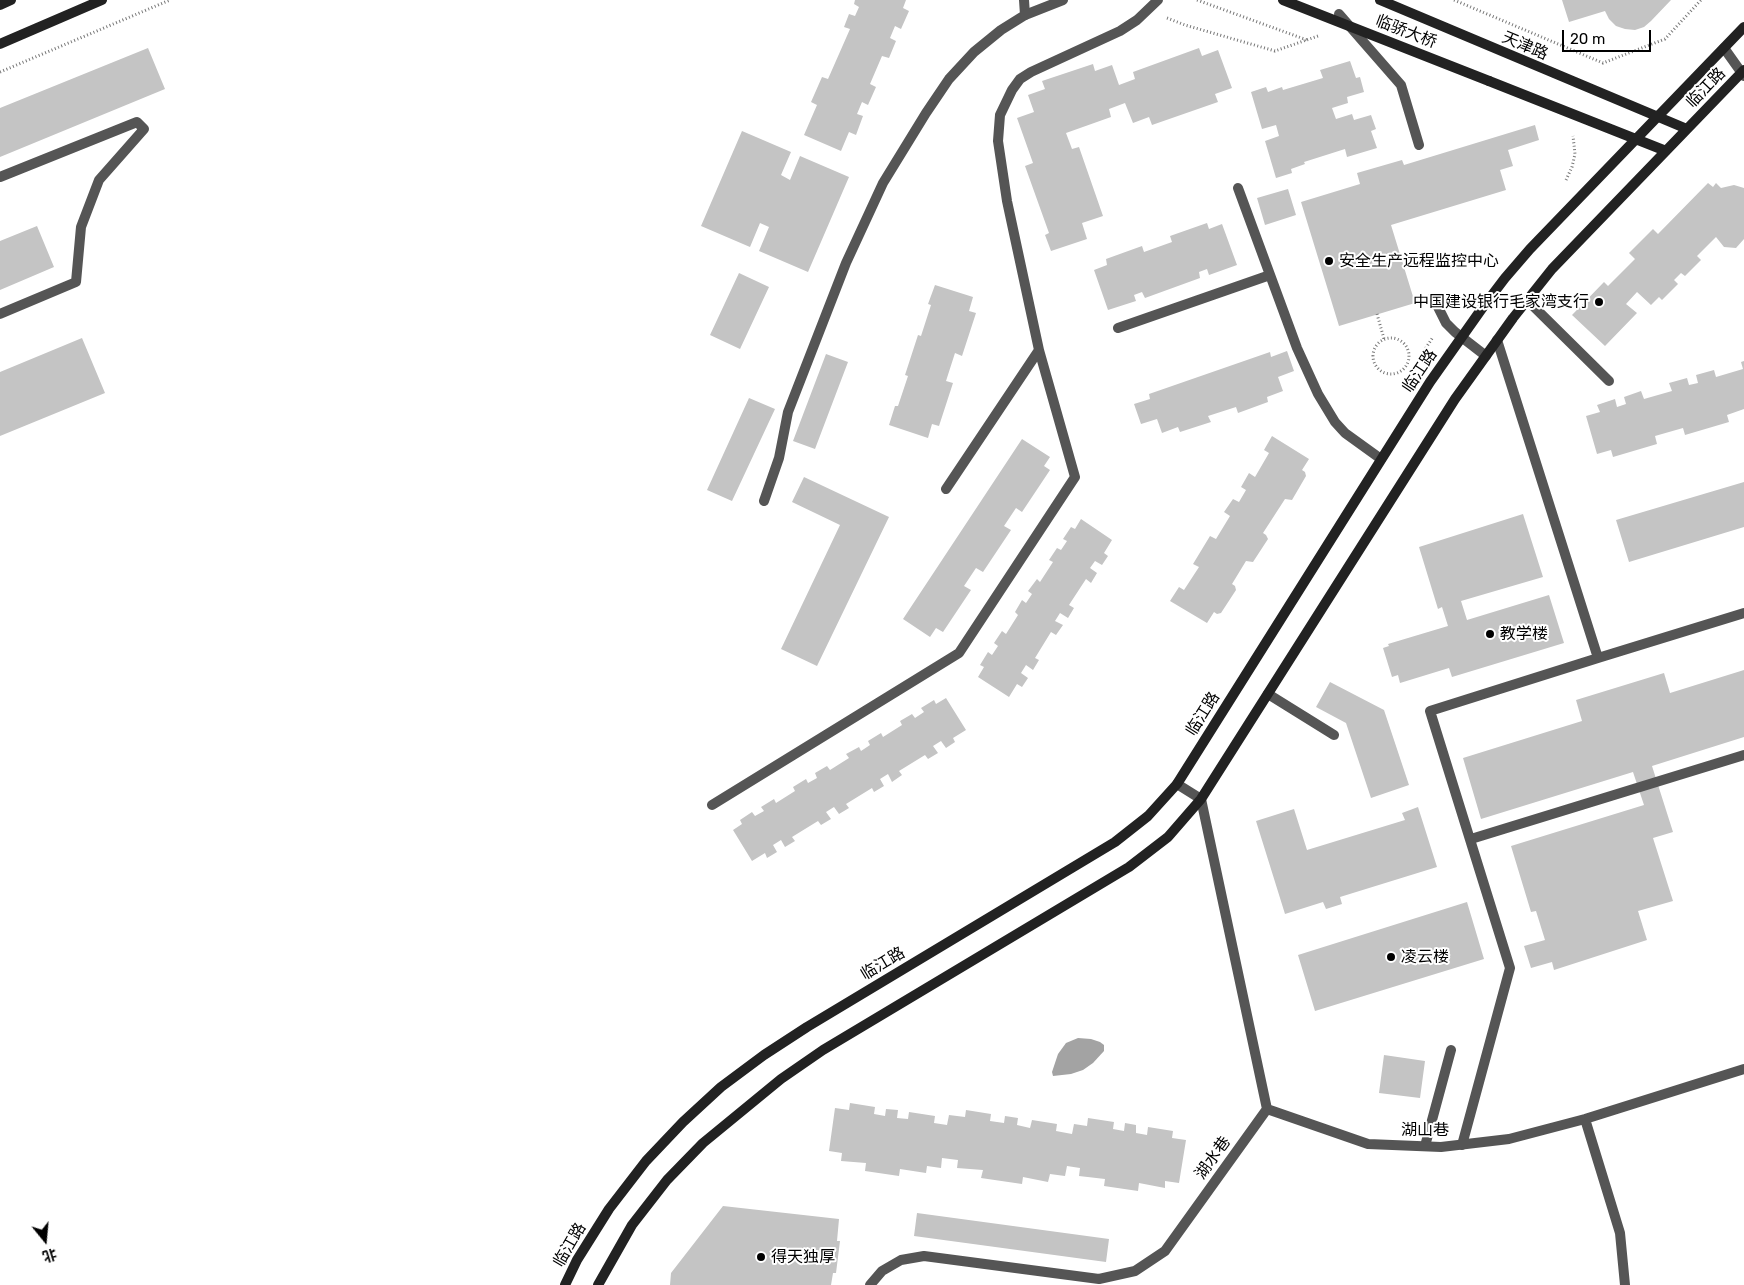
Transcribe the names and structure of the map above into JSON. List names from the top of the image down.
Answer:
{
  "streets": {
    "main road": ["临骄大桥", "天津路", "临江路"],
    "street": ["湖山巷", "湖水巷"]
  },
  "crossings": [
    ["临骄大桥", "临江路"],
    ["天津路", "临江路"],
    ["湖山巷", "湖水巷"]
  ],
  "places": [
    "安全生产远程监控中心",
    "中国建设银行毛家湾支行",
    "教学楼",
    "凌云楼",
    "得天独厚"
  ],
  "scale_bar": "20 m",
  "north": "bottom"
}
